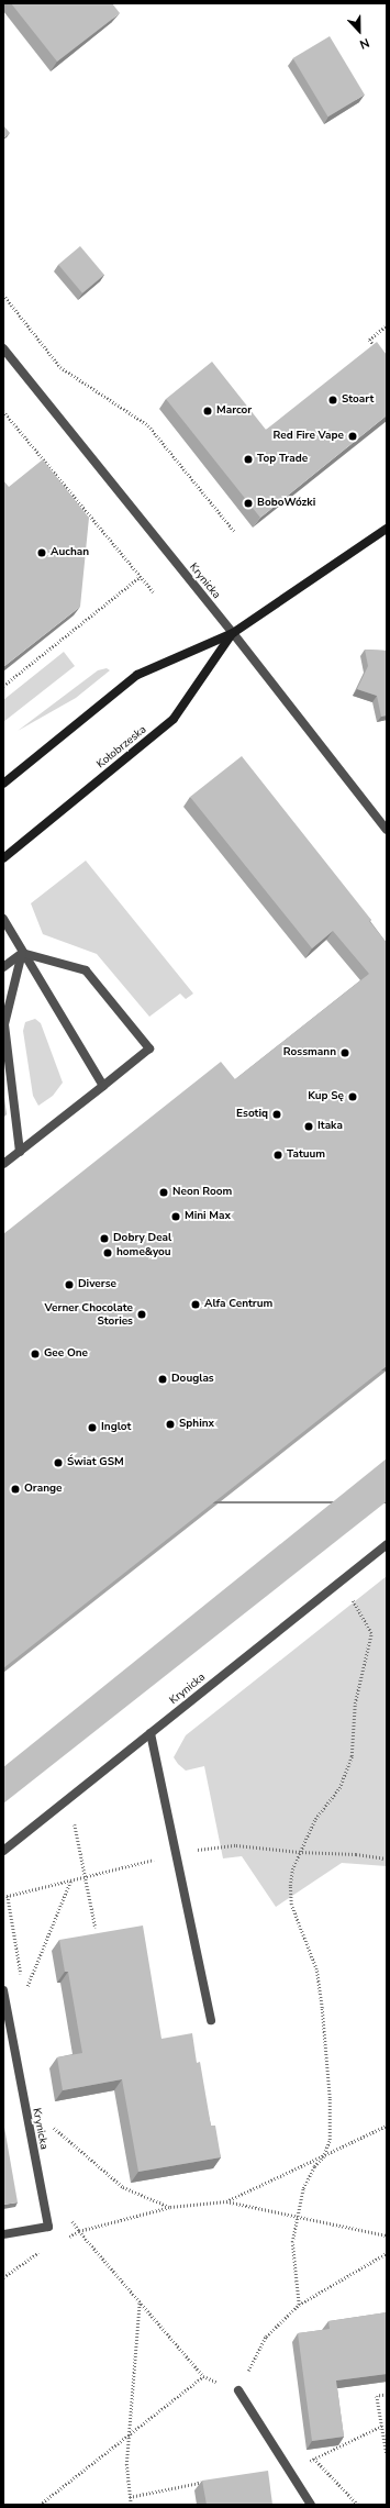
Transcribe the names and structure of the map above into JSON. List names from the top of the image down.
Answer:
{
  "streets": {
    "main road": ["Kołobrzeska"],
    "street": ["Krynicka"]
  },
  "crossings": [
    ["Krynicka", "Kołobrzeska"]
  ],
  "places": [
    "Stoart",
    "Marcor",
    "Red Fire Vape",
    "Top Trade",
    "BoboWózki",
    "Auchan",
    "Rossmann",
    "Kup Sę",
    "Esotiq",
    "Itaka",
    "Tatuum",
    "Neon Room",
    "Mini Max",
    "Dobry Deal",
    "home&you",
    "Diverse",
    "Alfa Centrum",
    "Verner Chocolate Stories",
    "Gee One",
    "Douglas",
    "Sphinx",
    "Inglot",
    "Świat GSM",
    "Orange"
  ],
  "north": "bottom"
}
